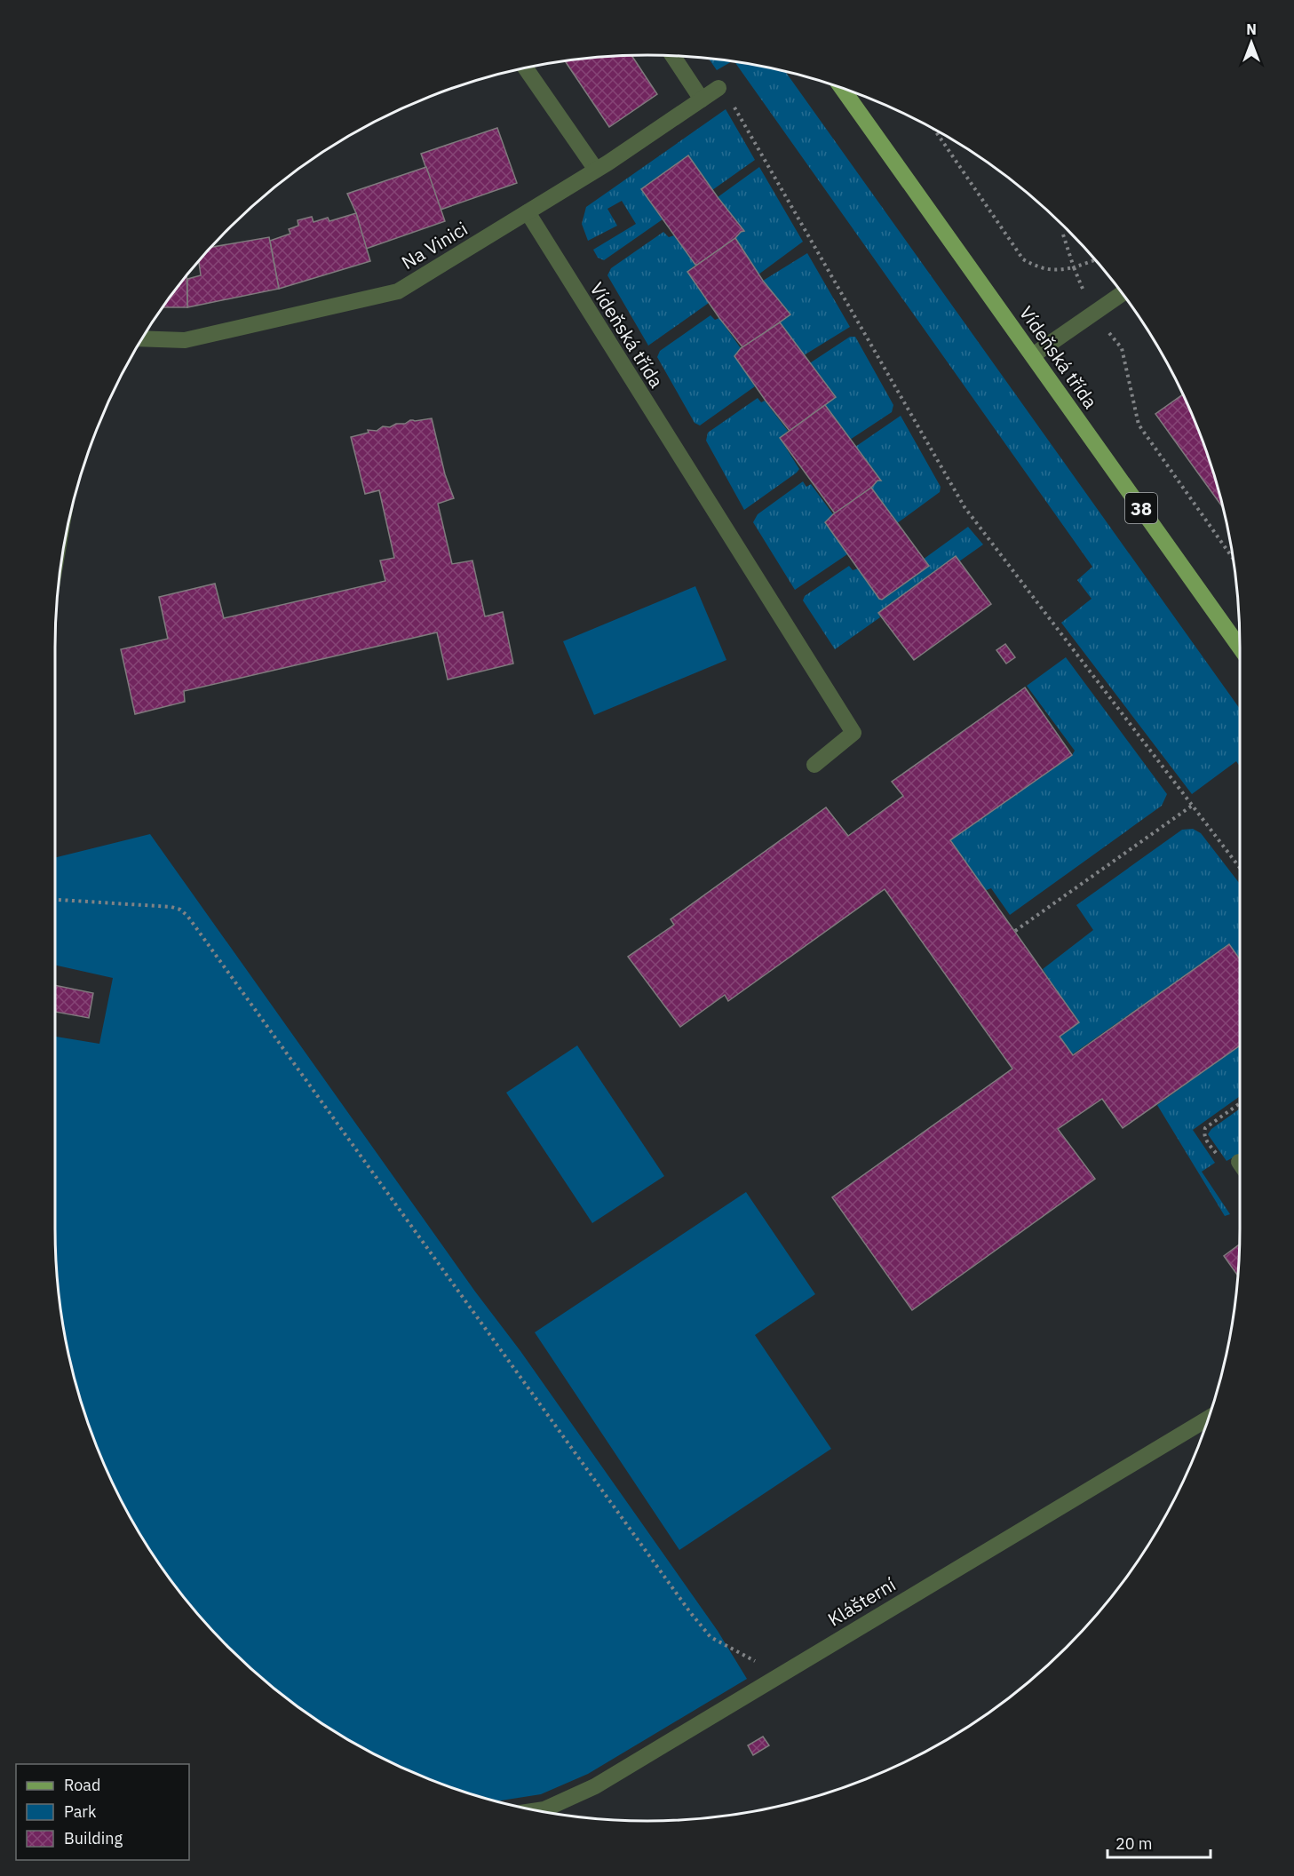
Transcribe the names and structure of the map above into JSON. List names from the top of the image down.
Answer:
{
  "streets": {
    "main road": ["Vídeňská třída", "38"],
    "street": ["Na Vinici", "Klášterní"]
  },
  "crossings": [
    ["Na Vinici", "Vídeňská třída"]
  ],
  "legend": ["Road", "Park", "Building"],
  "scale_bar": "20 m",
  "north": "top"
}
